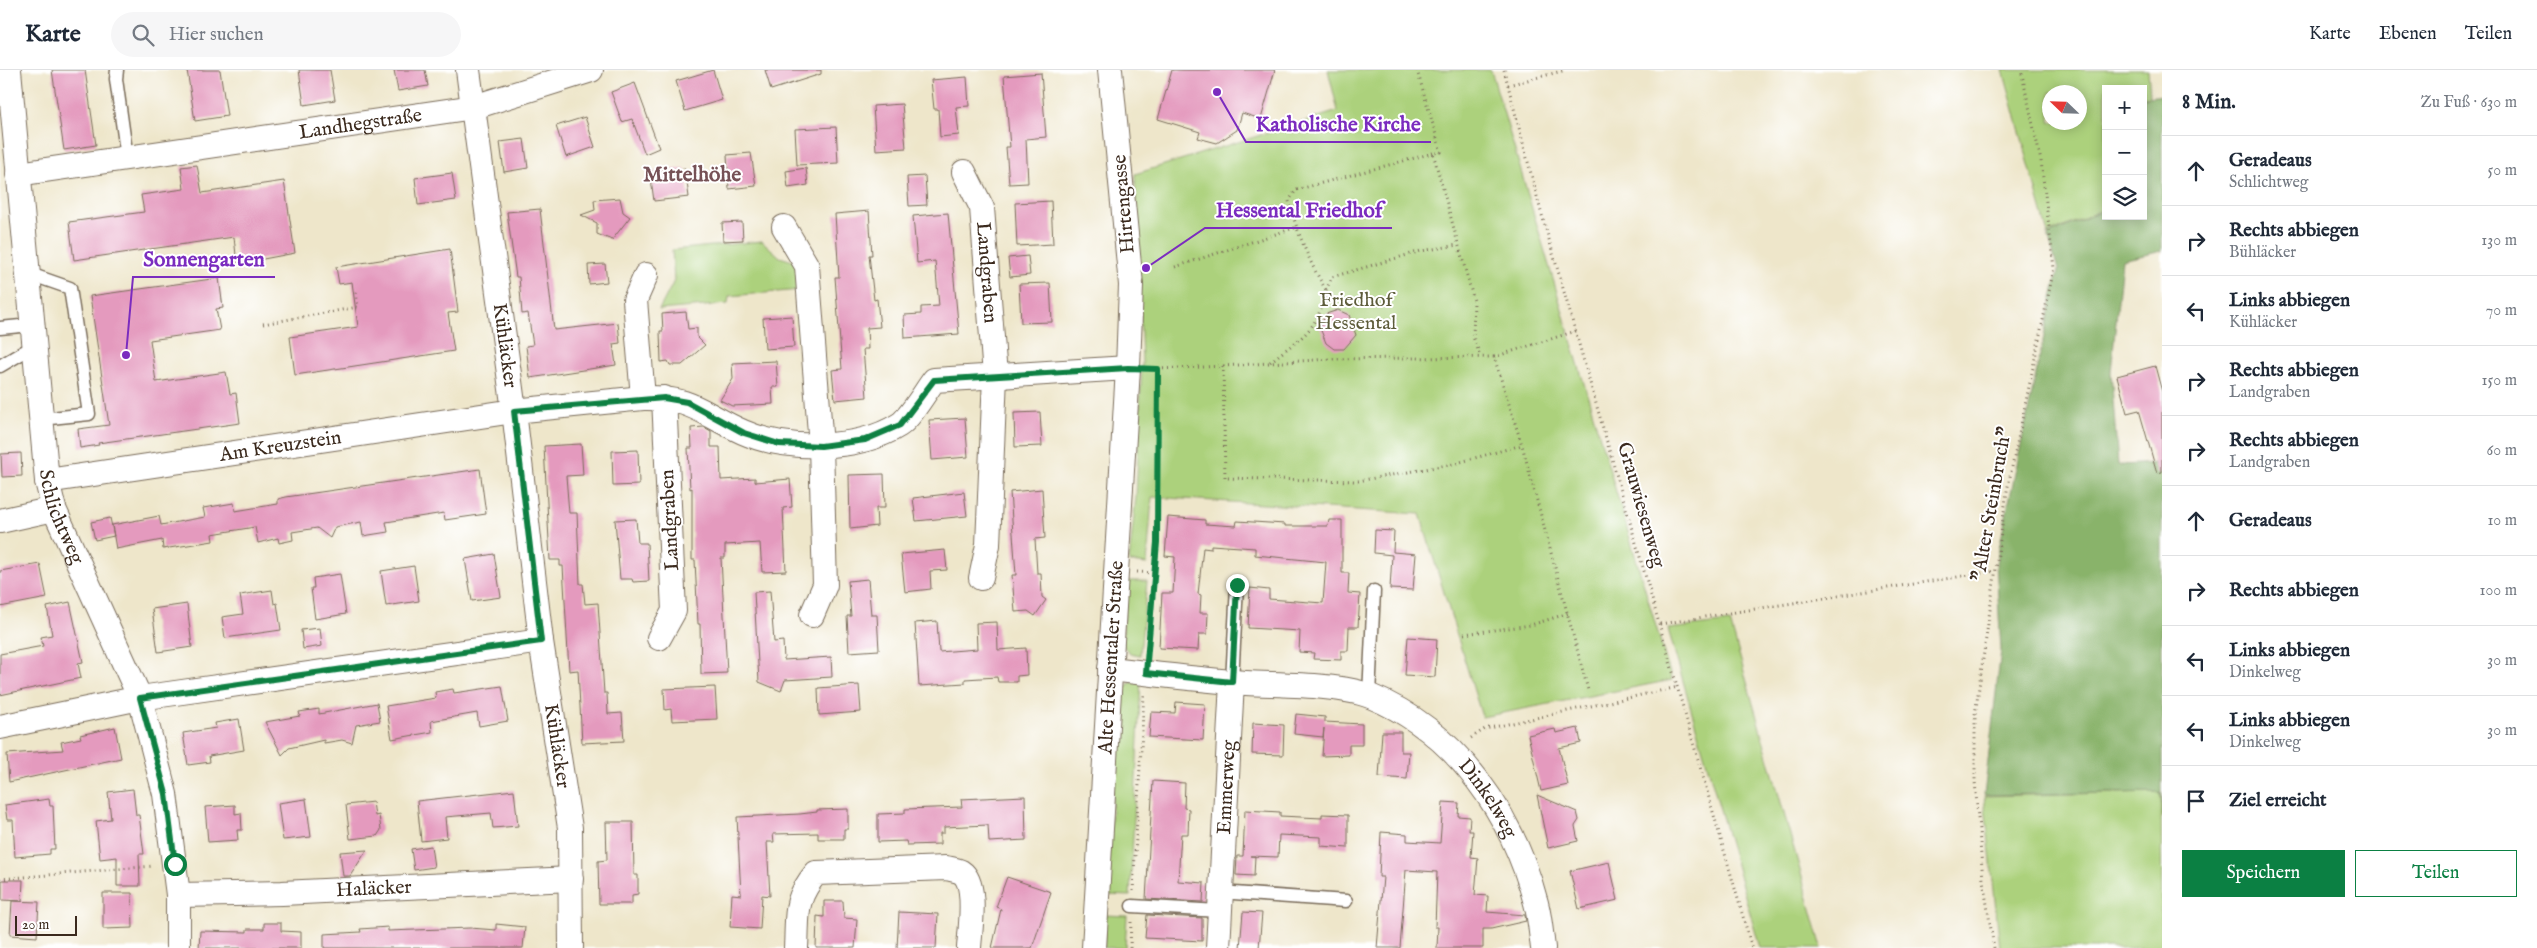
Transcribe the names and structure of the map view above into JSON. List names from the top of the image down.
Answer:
{
  "streets": {
    "street": [
      "Landhegstraße",
      "Hirtengasse",
      "Landgraben",
      "Kühläcker",
      "Am Kreuzstein",
      "Schlichtweg",
      "Alte Hessentaler Straße",
      "Emmerweg",
      "Dinkelweg",
      "Haläcker"
    ],
    "path": ["\"Alter Steinbruch\"", "Grauwiesenweg"]
  },
  "crossings": [
    ["Landhegstraße", "Kühläcker"],
    ["Landhegstraße", "Schlichtweg"],
    ["Hirtengasse", "Alte Hessentaler Straße"],
    ["Kühläcker", "Am Kreuzstein"],
    ["Kühläcker", "Haläcker"],
    ["Am Kreuzstein", "Schlichtweg"],
    ["Schlichtweg", "Haläcker"],
    ["Alte Hessentaler Straße", "Dinkelweg"],
    ["Emmerweg", "Dinkelweg"]
  ],
  "districts": ["Mittelhöhe"],
  "parks": ["Friedhof Hessental"],
  "places": ["Katholische Kirche", "Hessental Friedhof", "Sonnengarten"],
  "scale_bar": "20 m",
  "north": "top left",
  "page": {
    "header": "Karte",
    "search": "Hier suchen",
    "nav": ["Karte", "Ebenen", "Teilen"],
    "heading": ["8 Min.", "Zu Fuß · 630 m"],
    "map_buttons": ["+", "−"],
    "list": [
      ["Geradeaus", "Schlichtweg", "50 m"],
      ["Rechts abbiegen", "Bühläcker", "130 m"],
      ["Links abbiegen", "Kühläcker", "70 m"],
      ["Rechts abbiegen", "Landgraben", "150 m"],
      ["Rechts abbiegen", "Landgraben", "60 m"],
      ["Geradeaus", "10 m"],
      ["Rechts abbiegen", "100 m"],
      ["Links abbiegen", "Dinkelweg", "30 m"],
      ["Links abbiegen", "Dinkelweg", "30 m"],
      "Ziel erreicht"
    ],
    "buttons": ["Speichern", "Teilen"],
    "scale": "20 m"
  }
}
